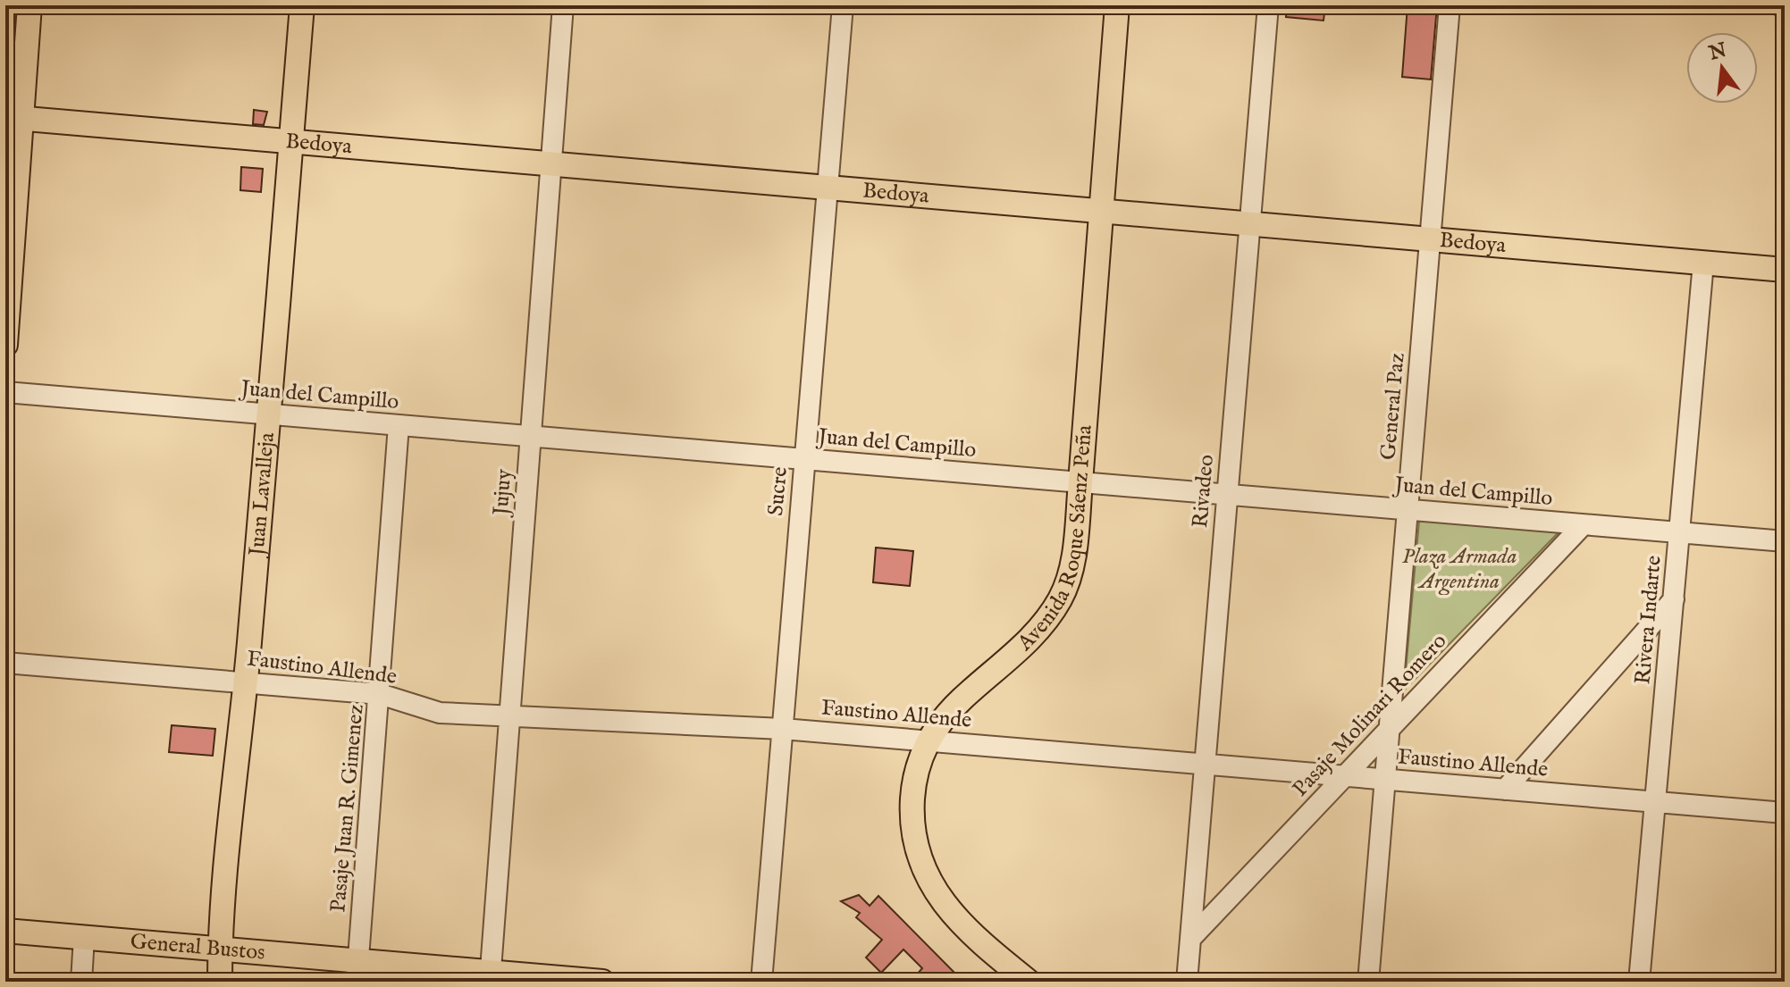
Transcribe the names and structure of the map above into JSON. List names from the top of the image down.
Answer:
{
  "streets": {
    "main road": [
      "Bedoya",
      "Juan Lavalleja",
      "Avenida Roque Sáenz Peña",
      "General Bustos"
    ],
    "street": [
      "Juan del Campillo",
      "General Paz",
      "Sucre",
      "Rivadeo",
      "Jujuy",
      "Rivera Indarte",
      "Faustino Allende",
      "Pasaje Molinari Romero",
      "Pasaje Juan R. Gimenez"
    ]
  },
  "crossings": [
    ["Bedoya", "General Paz"],
    ["Bedoya", "Sucre"],
    ["Bedoya", "Rivadeo"],
    ["Bedoya", "Jujuy"],
    ["Bedoya", "Juan Lavalleja"],
    ["Bedoya", "Avenida Roque Sáenz Peña"],
    ["Bedoya", "Rivera Indarte"],
    ["Juan del Campillo", "General Paz"],
    ["Juan del Campillo", "Sucre"],
    ["Juan del Campillo", "Rivadeo"],
    ["Juan del Campillo", "Jujuy"],
    ["Juan del Campillo", "Juan Lavalleja"],
    ["Juan del Campillo", "Avenida Roque Sáenz Peña"],
    ["Juan del Campillo", "Rivera Indarte"],
    ["Juan del Campillo", "Pasaje Molinari Romero"],
    ["Juan del Campillo", "Pasaje Juan R. Gimenez"],
    ["General Paz", "Faustino Allende"],
    ["General Paz", "Pasaje Molinari Romero"],
    ["Sucre", "Faustino Allende"],
    ["Rivadeo", "Faustino Allende"],
    ["Rivadeo", "Pasaje Molinari Romero"],
    ["Jujuy", "Faustino Allende"],
    ["Jujuy", "General Bustos"],
    ["Juan Lavalleja", "Faustino Allende"],
    ["Juan Lavalleja", "General Bustos"],
    ["Avenida Roque Sáenz Peña", "Faustino Allende"],
    ["Rivera Indarte", "Faustino Allende"],
    ["Faustino Allende", "Pasaje Molinari Romero"],
    ["Faustino Allende", "Pasaje Juan R. Gimenez"],
    ["Pasaje Juan R. Gimenez", "General Bustos"]
  ],
  "parks": ["Plaza Armada Argentina"],
  "north": "top"
}
